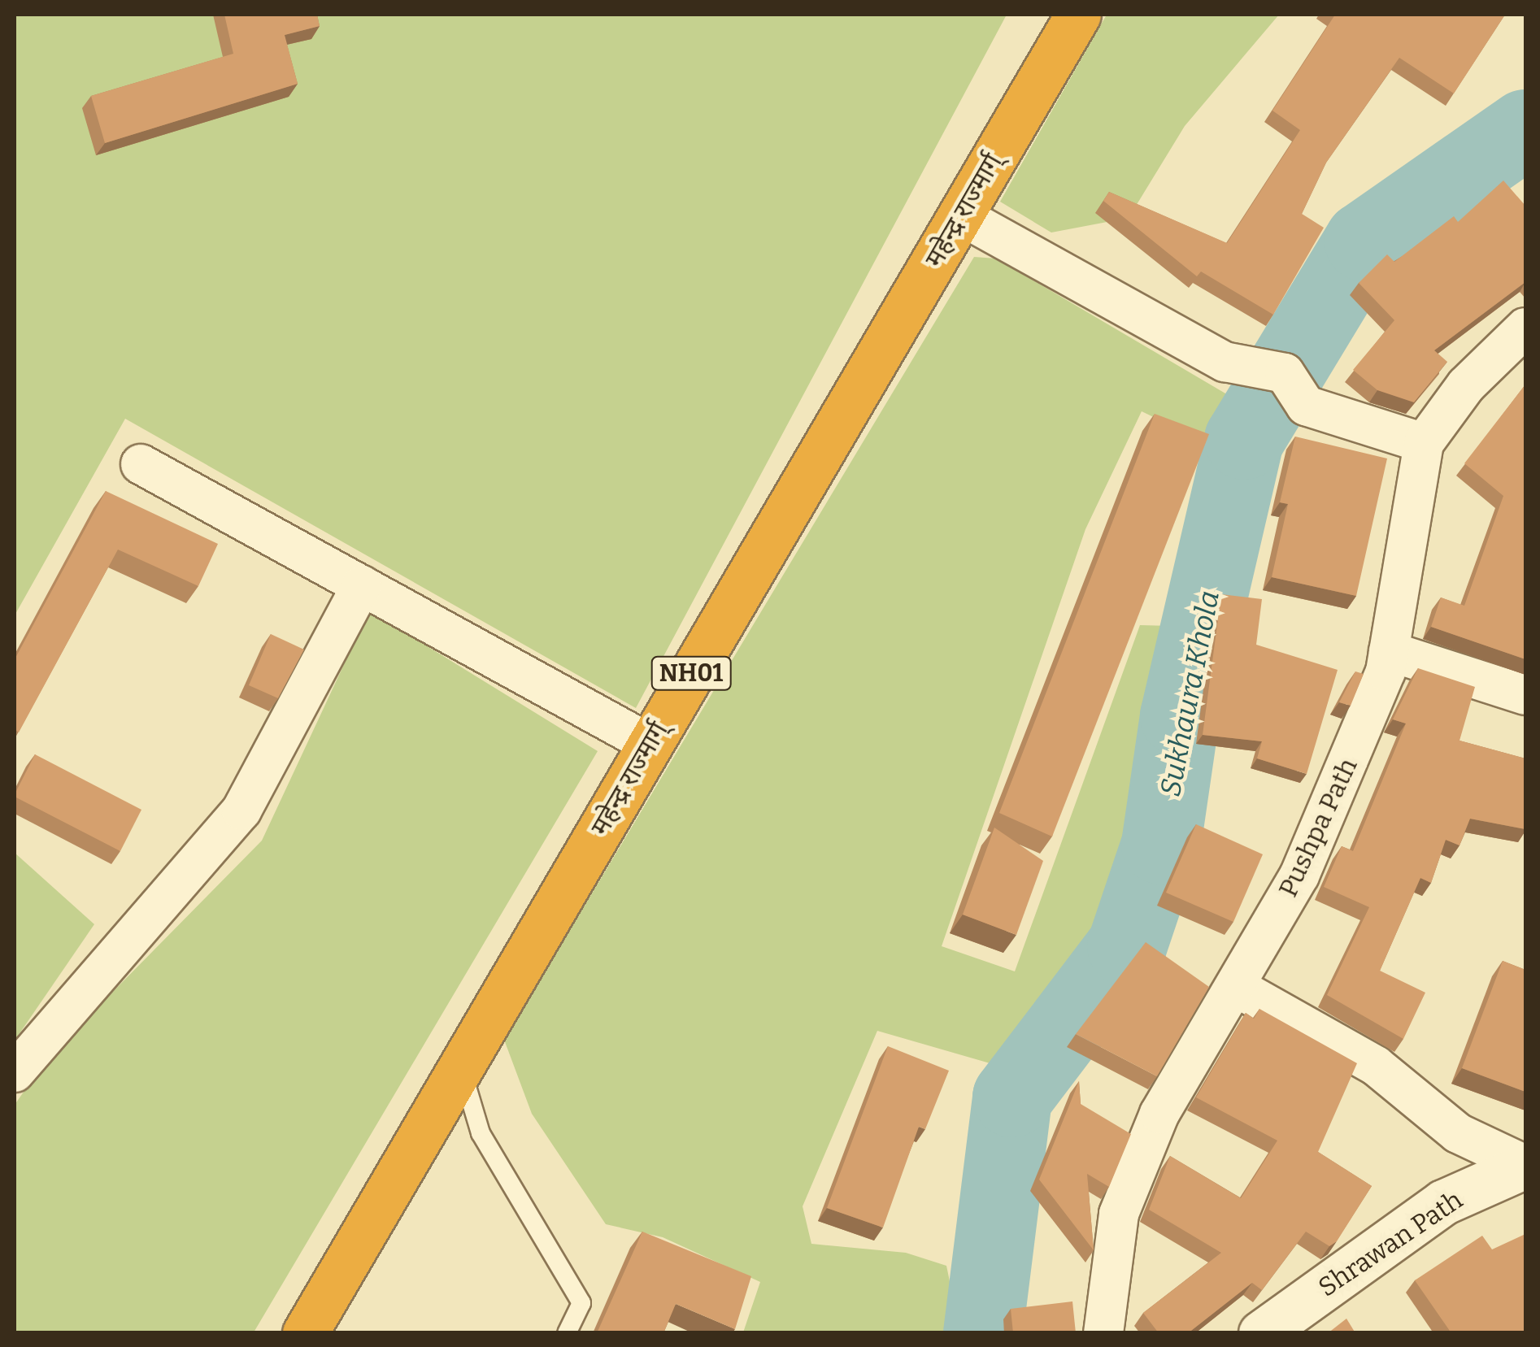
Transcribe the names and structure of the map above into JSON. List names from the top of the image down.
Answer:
{
  "streets": {
    "highway": ["महेन्द्र राज्मार्ग्", "NH01"],
    "street": ["Pushpa Path", "Shrawan Path"]
  },
  "water": ["Sukhaura Khola"]
}
